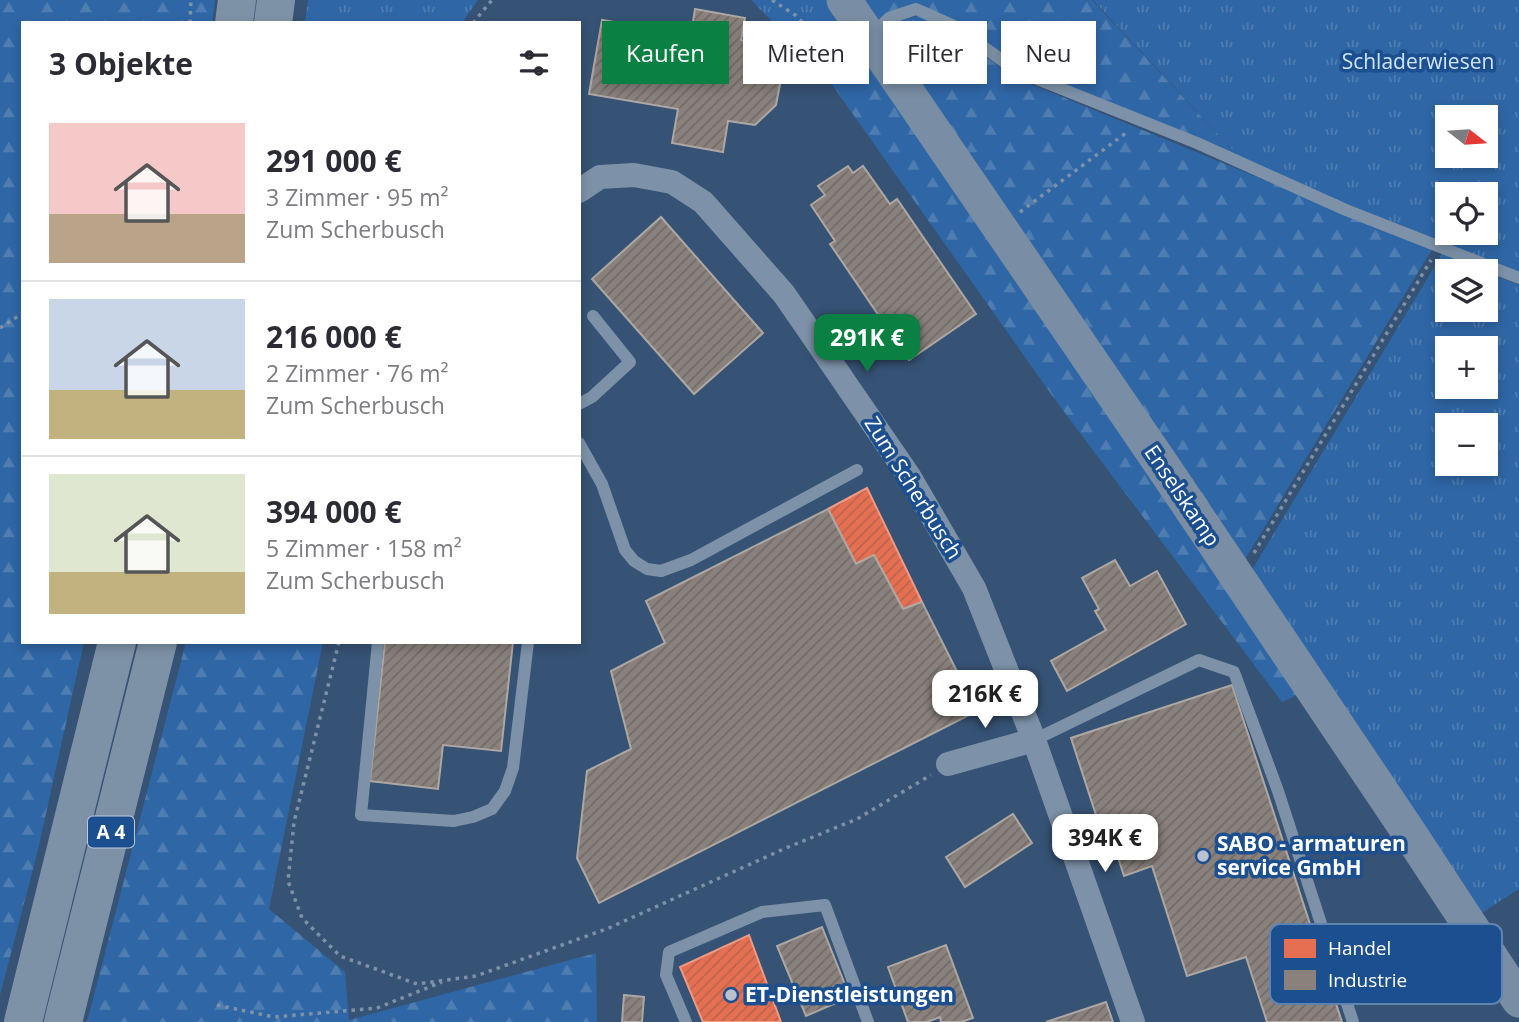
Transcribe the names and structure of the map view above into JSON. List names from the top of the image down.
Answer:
{
  "streets": {
    "highway": ["A 4"],
    "main road": ["Enselskamp"],
    "street": ["Zum Scherbusch"]
  },
  "parks": ["Schladerwiesen"],
  "places": ["SABO - armaturen service GmbH", "ET-Dienstleistungen"],
  "legend": ["Handel", "Industrie"],
  "north": "right",
  "page": {
    "chip": [
      "Kaufen",
      "Mieten",
      "Filter",
      "Neu"
    ],
    "heading": "3 Objekte",
    "map_buttons": ["+", "−"],
    "list": [
      {
        "name": "291 000 €",
        "note": "3 Zimmer · 95 m² · Zum Scherbusch"
      },
      {
        "name": "216 000 €",
        "note": "2 Zimmer · 76 m² · Zum Scherbusch"
      },
      {
        "name": "394 000 €",
        "note": "5 Zimmer · 158 m² · Zum Scherbusch"
      }
    ],
    "price": ["291K €", "216K €", "394K €"]
  }
}
